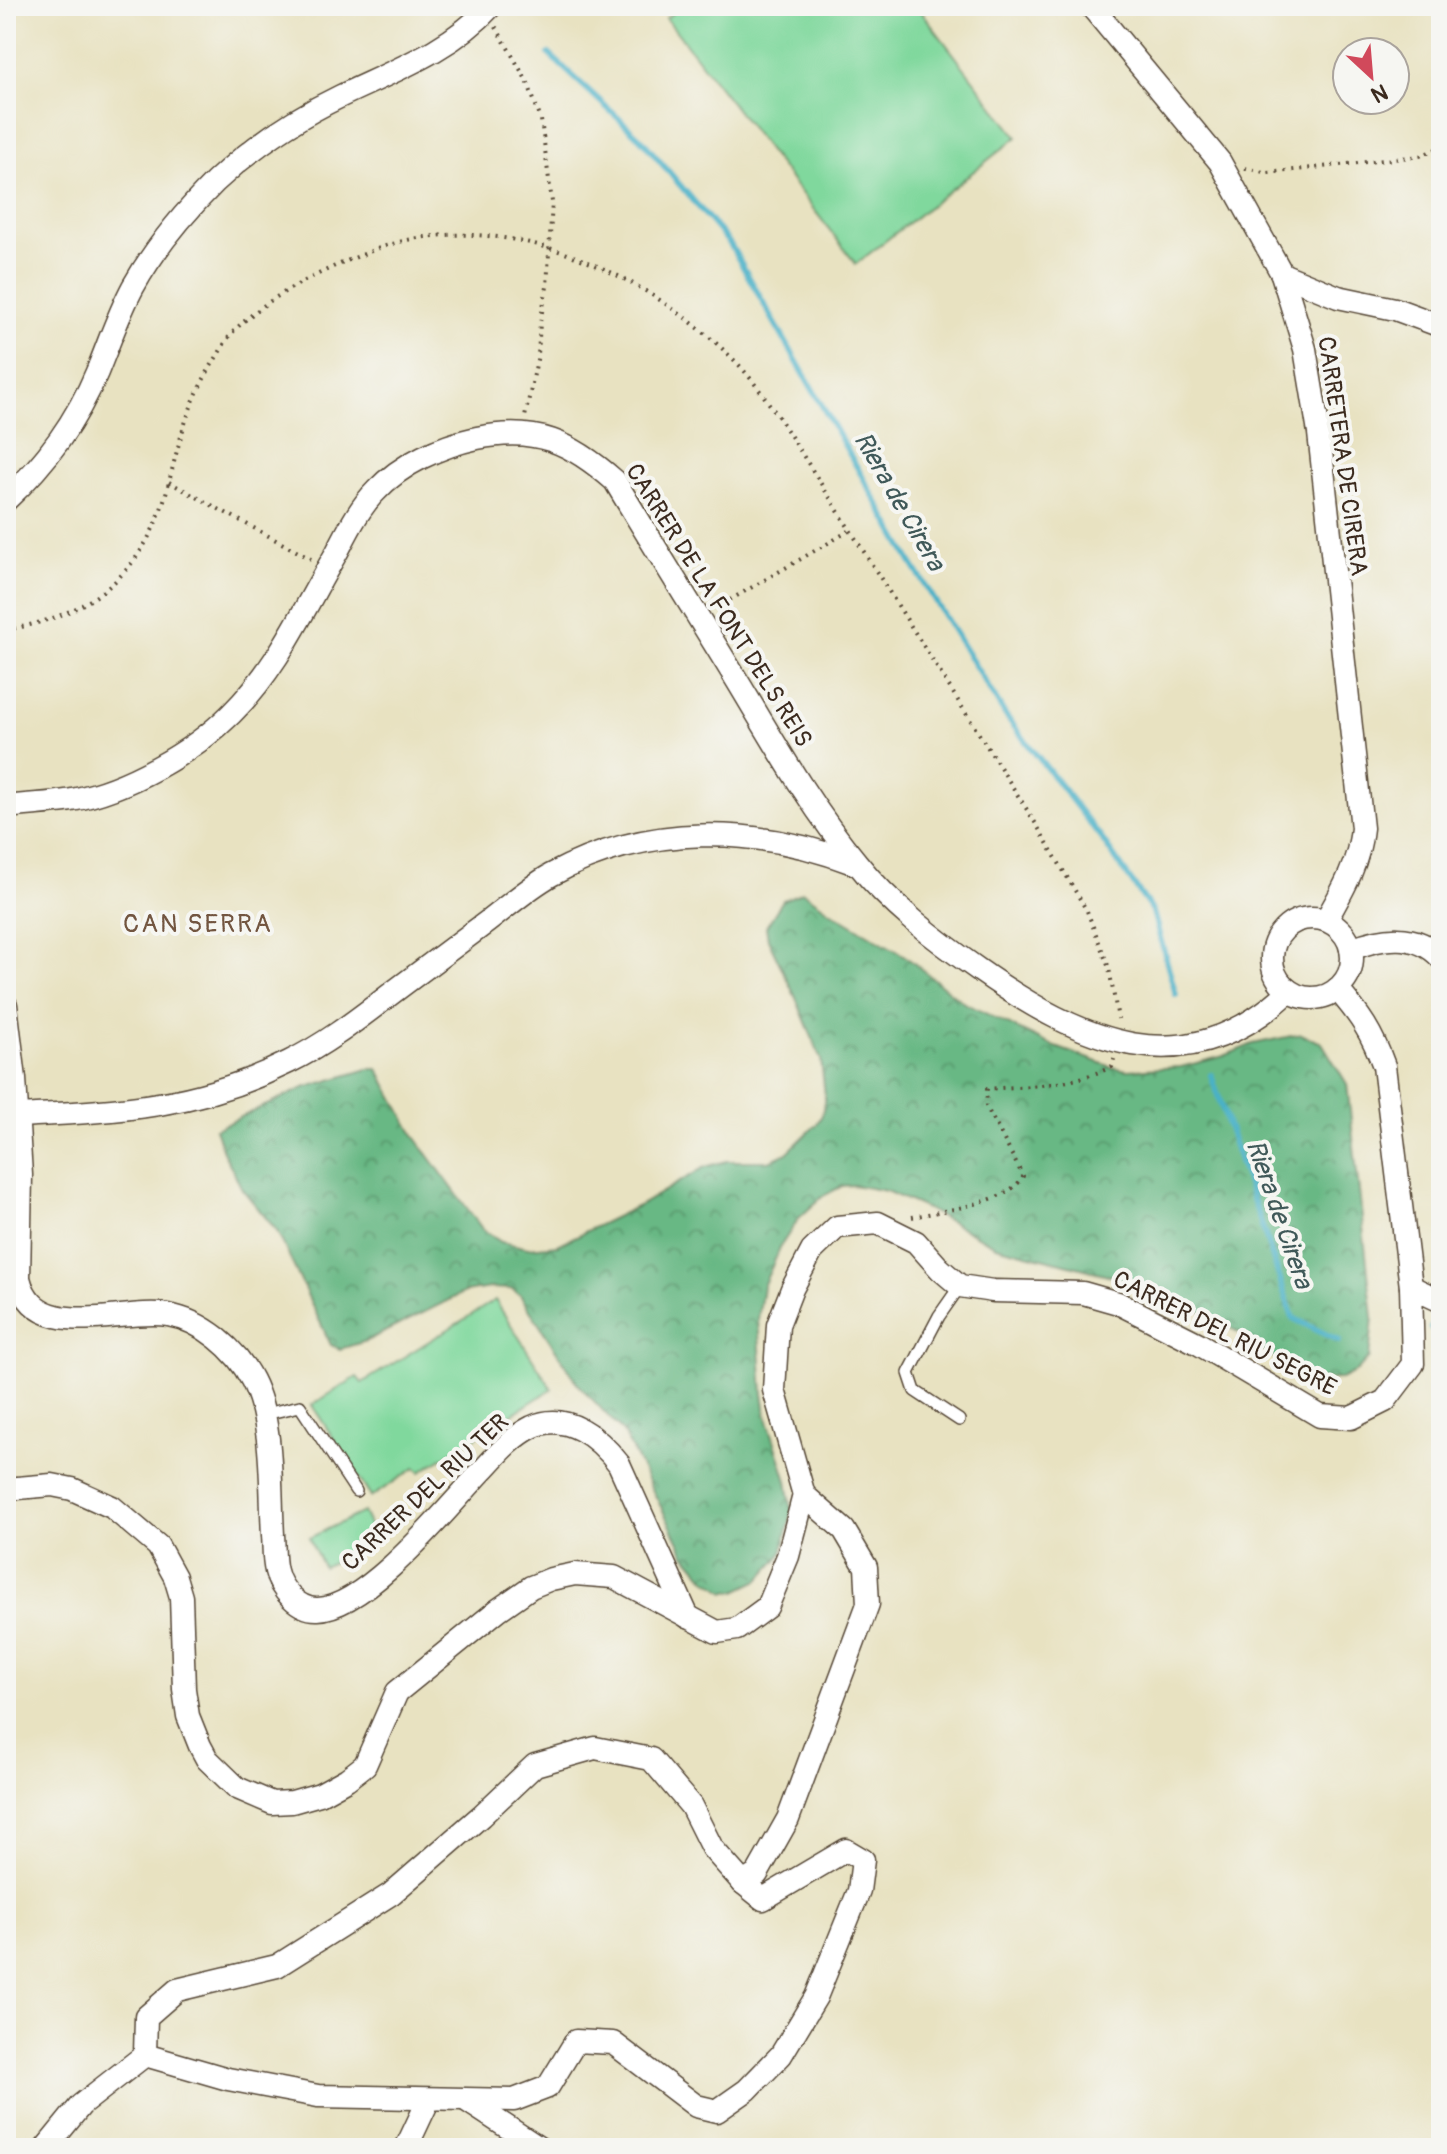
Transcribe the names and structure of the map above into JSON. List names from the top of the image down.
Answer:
{
  "streets": {
    "street": [
      "CARRETERA DE CIRERA",
      "CARRER DE LA FONT DELS REIS",
      "CARRER DEL RIU SEGRE",
      "CARRER DEL RIU TER"
    ]
  },
  "crossings": [
    ["CARRETERA DE CIRERA", "CARRER DE LA FONT DELS REIS"],
    ["CARRETERA DE CIRERA", "CARRER DEL RIU SEGRE"],
    ["CARRER DE LA FONT DELS REIS", "CARRER DEL RIU SEGRE"]
  ],
  "districts": ["CAN SERRA"],
  "water": ["Riera de Cirera"],
  "north": "bottom right"
}
